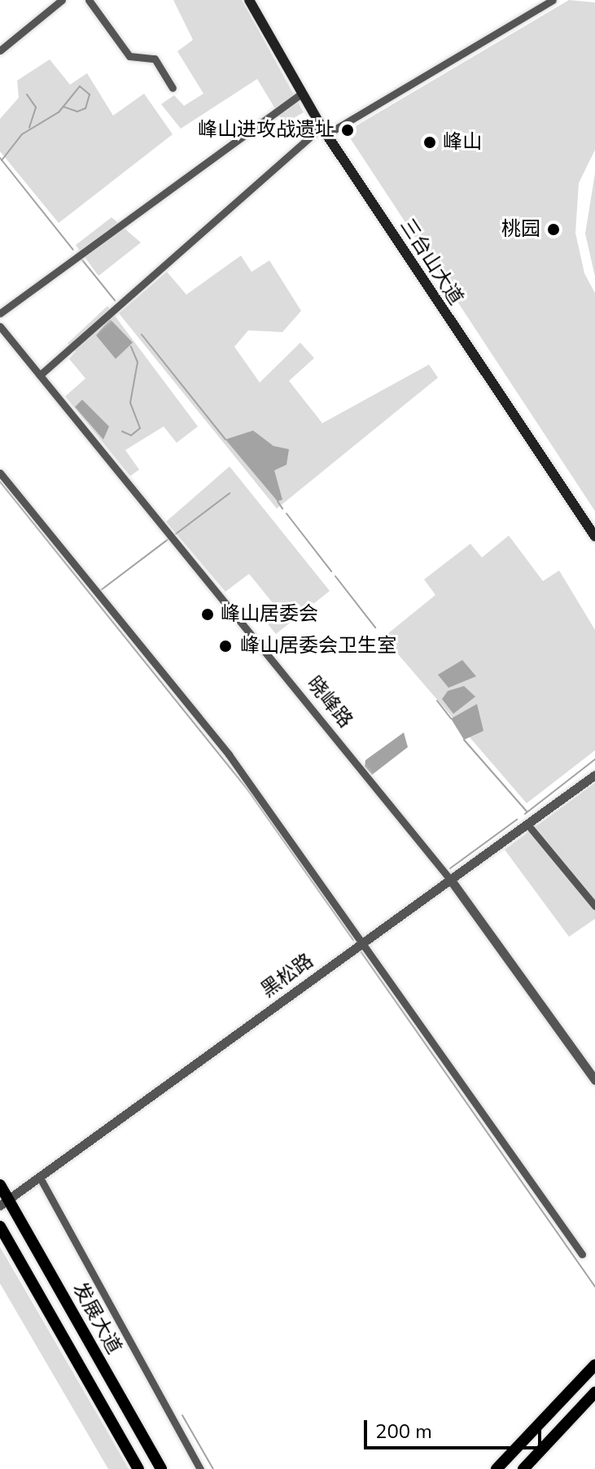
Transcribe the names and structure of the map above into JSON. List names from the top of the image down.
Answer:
{
  "streets": {
    "main road": ["三台山大道", "发展大道"],
    "street": ["晓峰路", "黑松路"]
  },
  "crossings": [
    ["晓峰路", "黑松路"],
    ["黑松路", "发展大道"]
  ],
  "places": [
    "峰山进攻战遗址",
    "峰山",
    "桃园",
    "峰山居委会",
    "峰山居委会卫生室"
  ],
  "scale_bar": "200 m"
}
